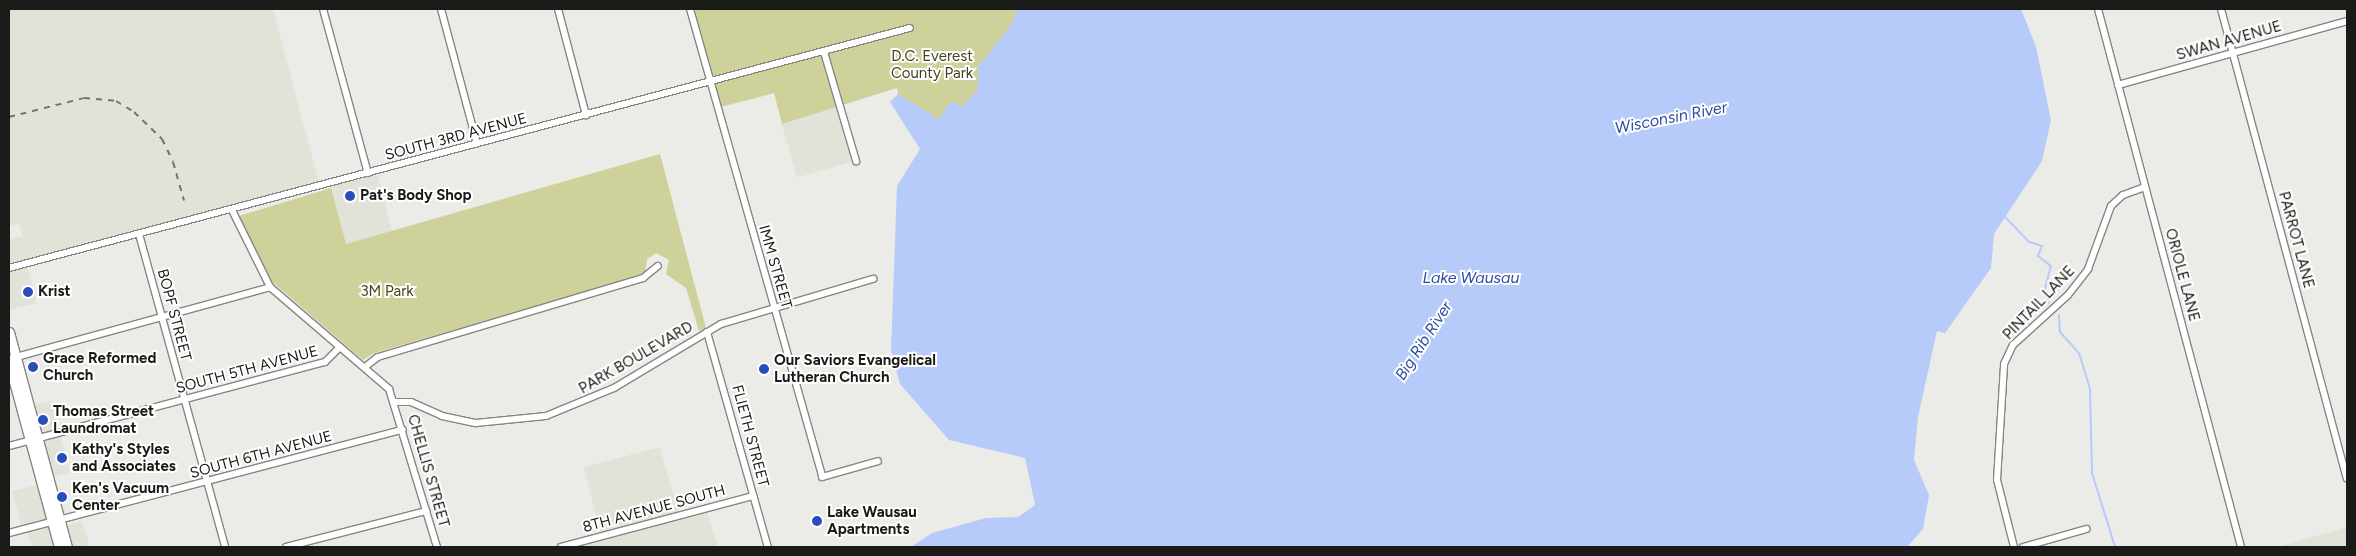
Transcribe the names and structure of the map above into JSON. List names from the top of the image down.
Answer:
{
  "streets": {
    "street": [
      "SWAN AVENUE",
      "SOUTH 3RD AVENUE",
      "PARROT LANE",
      "IMM STREET",
      "ORIOLE LANE",
      "PINTAIL LANE",
      "BOPF STREET",
      "PARK BOULEVARD",
      "SOUTH 5TH AVENUE",
      "FLIETH STREET",
      "SOUTH 6TH AVENUE",
      "CHELLIS STREET",
      "8TH AVENUE SOUTH"
    ]
  },
  "crossings": [
    ["SWAN AVENUE", "PARROT LANE"],
    ["SWAN AVENUE", "ORIOLE LANE"],
    ["SOUTH 3RD AVENUE", "IMM STREET"],
    ["SOUTH 3RD AVENUE", "BOPF STREET"],
    ["IMM STREET", "PARK BOULEVARD"],
    ["ORIOLE LANE", "PINTAIL LANE"],
    ["BOPF STREET", "SOUTH 5TH AVENUE"],
    ["BOPF STREET", "SOUTH 6TH AVENUE"],
    ["PARK BOULEVARD", "FLIETH STREET"],
    ["PARK BOULEVARD", "CHELLIS STREET"],
    ["FLIETH STREET", "8TH AVENUE SOUTH"],
    ["SOUTH 6TH AVENUE", "CHELLIS STREET"]
  ],
  "water": ["Wisconsin River", "Lake Wausau", "Big Rib River"],
  "parks": ["D.C. Everest County Park", "3M Park"],
  "places": [
    "Pat's Body Shop",
    "Krist",
    "Grace Reformed Church",
    "Our Saviors Evangelical Lutheran Church",
    "Thomas Street Laundromat",
    "Kathy's Styles and Associates",
    "Ken's Vacuum Center",
    "Lake Wausau Apartments"
  ]
}
